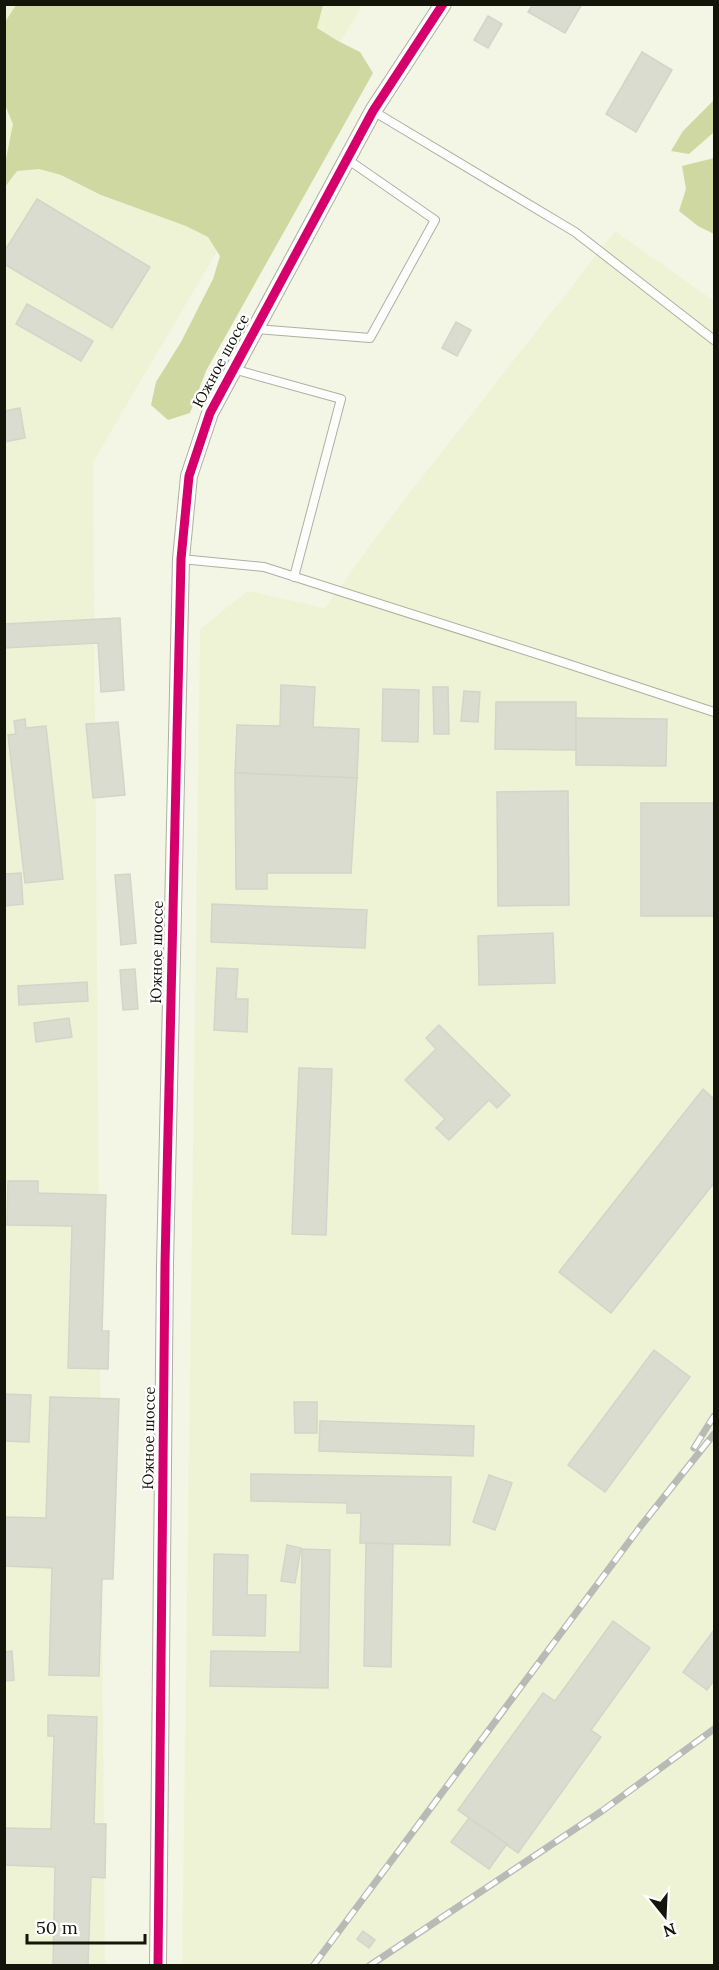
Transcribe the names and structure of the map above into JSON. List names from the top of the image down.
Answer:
{
  "streets": {
    "street": ["Южное шоссе"]
  },
  "scale_bar": "50 m",
  "north": "bottom"
}
